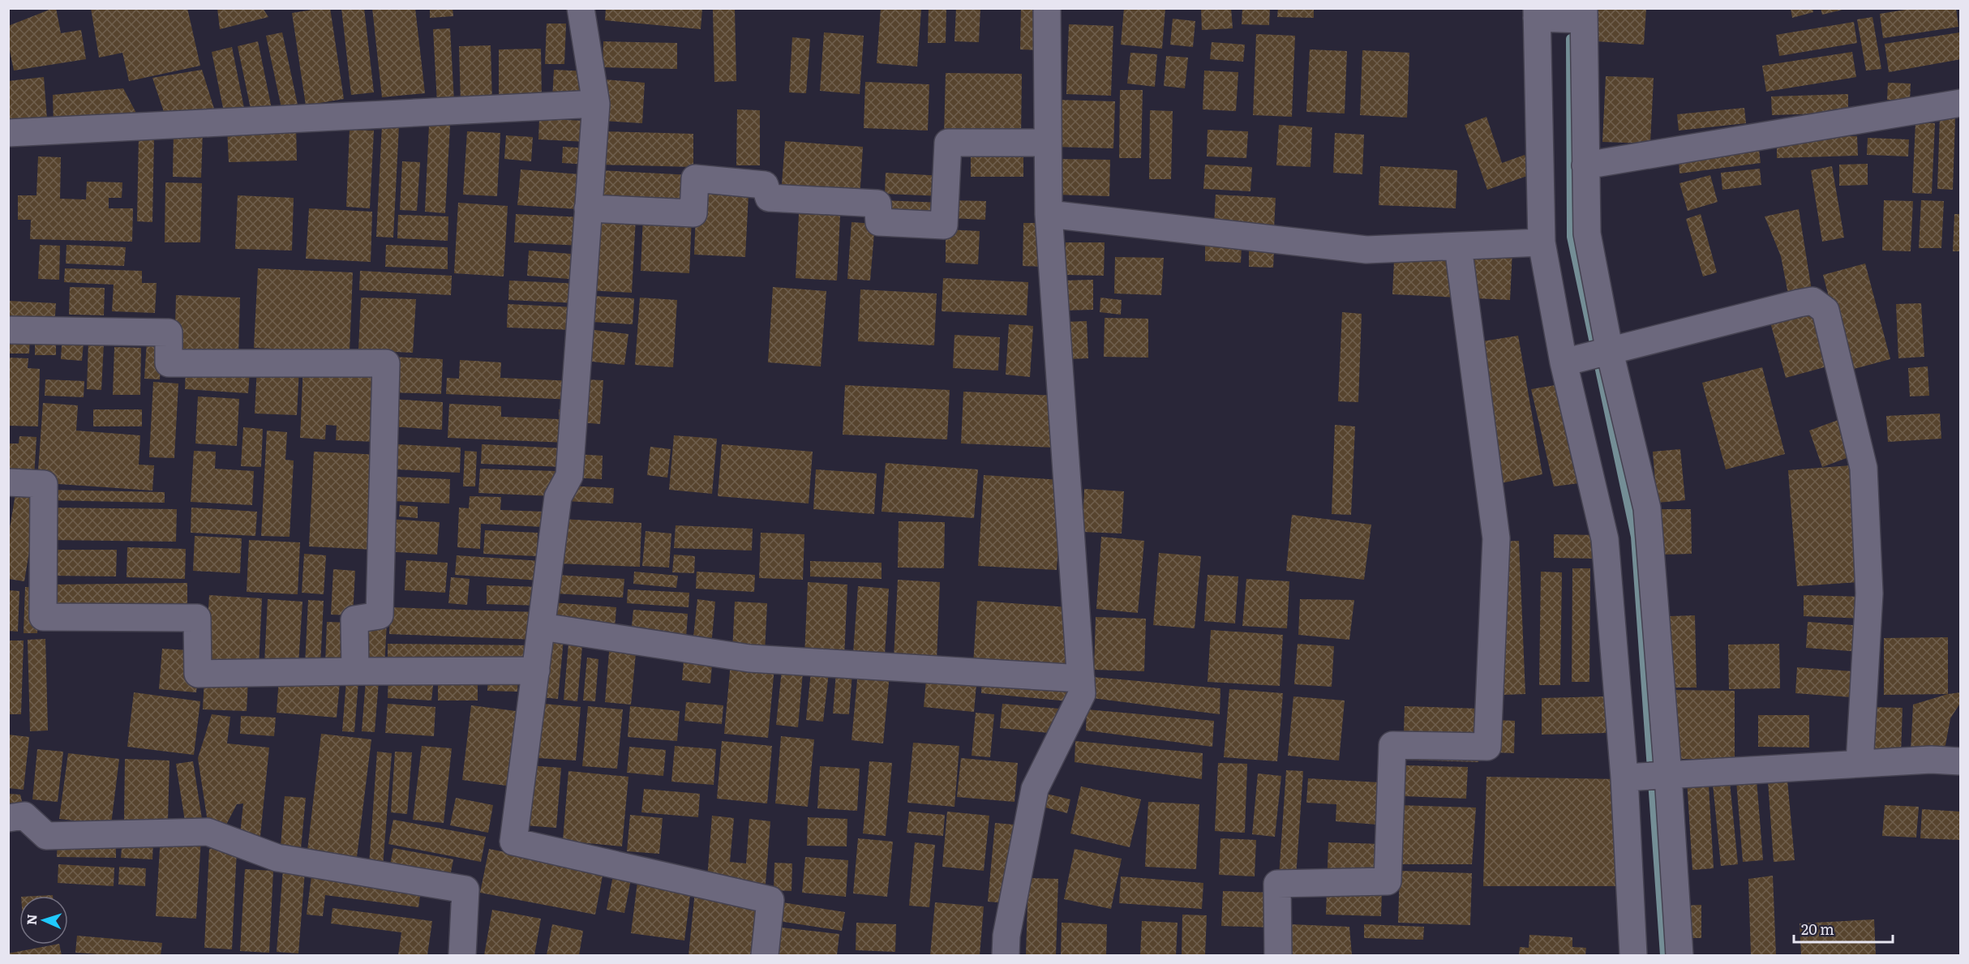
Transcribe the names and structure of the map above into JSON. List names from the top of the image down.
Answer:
{
  "scale_bar": "20 m",
  "north": "left"
}
